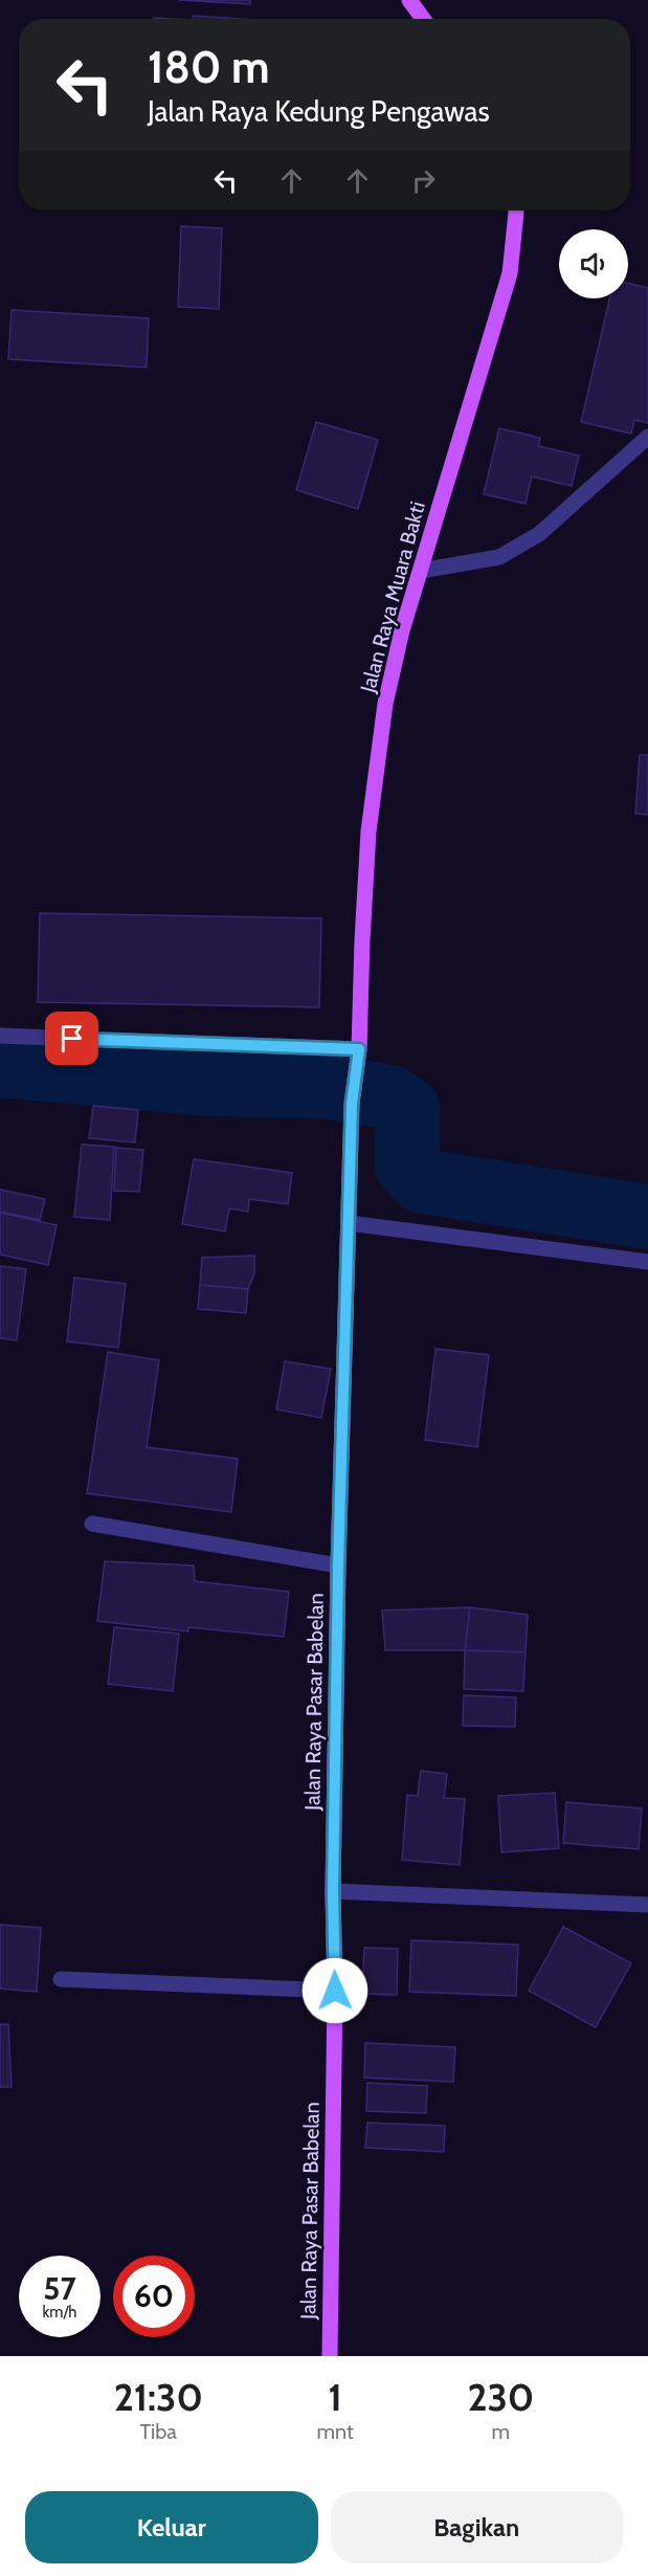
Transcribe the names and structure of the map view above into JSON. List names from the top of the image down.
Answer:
{
  "streets": {
    "main road": ["Jalan Raya Muara Bakti", "Jalan Raya Pasar Babelan"]
  },
  "crossings": [
    ["Jalan Raya Muara Bakti", "Jalan Raya Pasar Babelan"]
  ],
  "page": {
    "turn": ["180 m", "Jalan Raya Kedung Pengawas"],
    "speed": "57 km/h",
    "limit": "60",
    "eta": [
      "21:30",
      "Tiba",
      "1",
      "mnt",
      "230",
      "m"
    ],
    "buttons": ["Keluar", "Bagikan"]
  }
}
